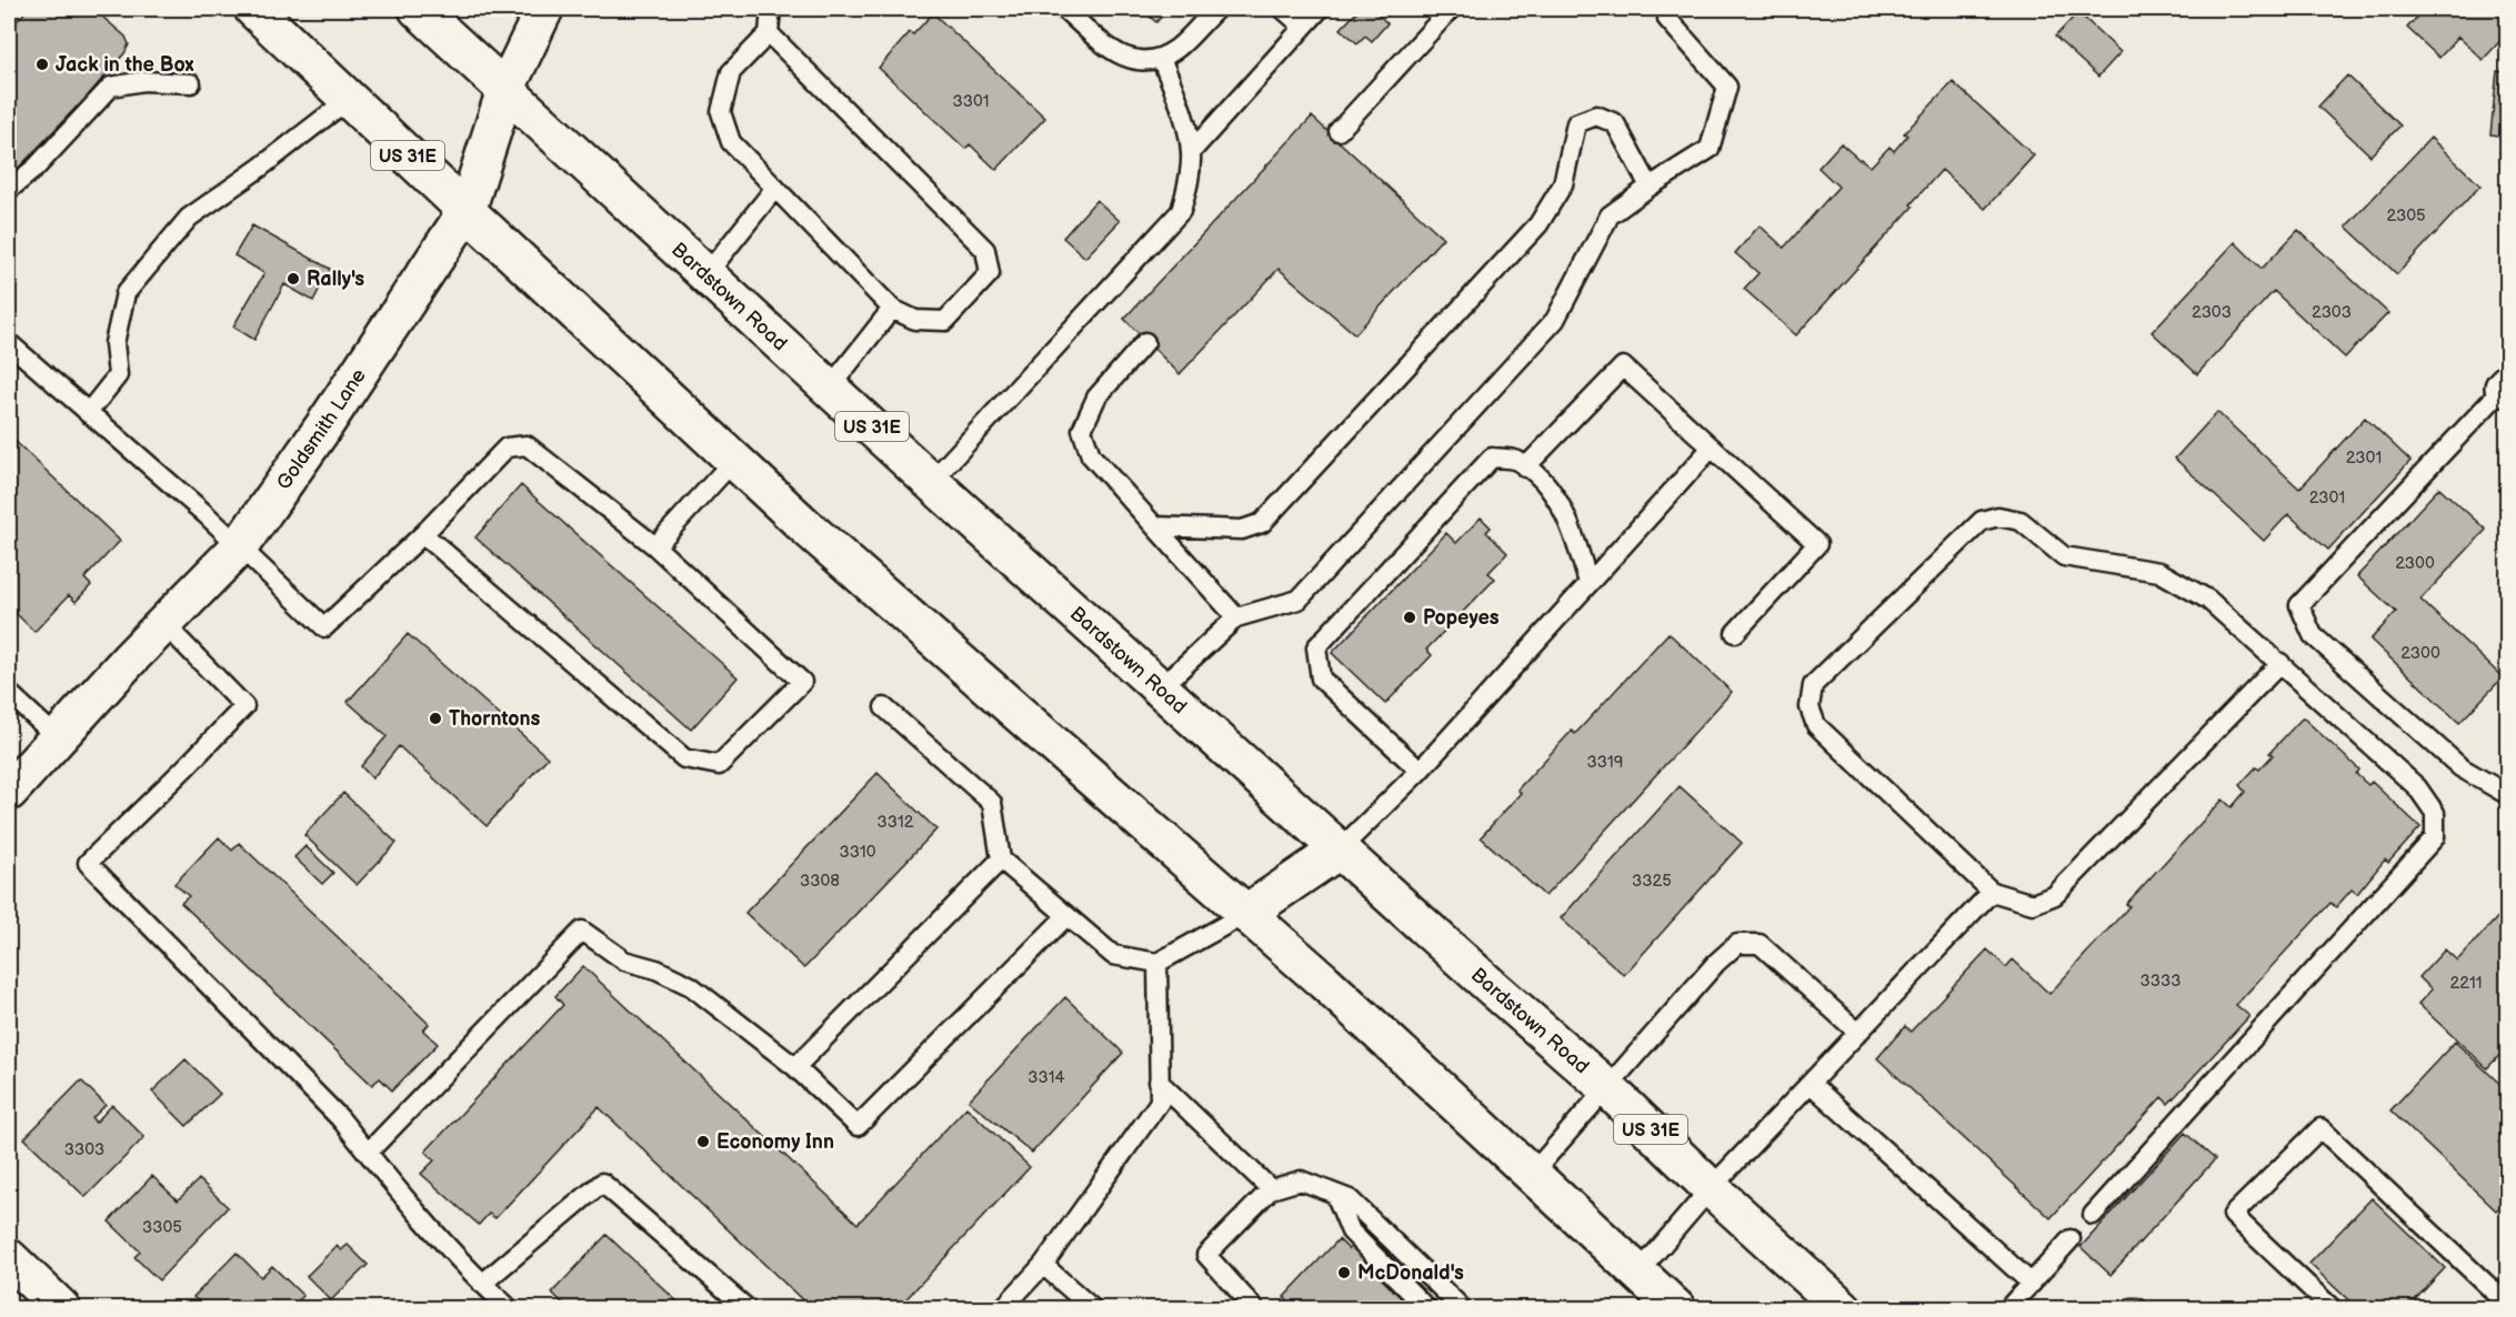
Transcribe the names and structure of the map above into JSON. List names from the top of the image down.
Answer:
{
  "streets": {
    "main road": ["US 31E", "Bardstown Road", "Goldsmith Lane"]
  },
  "crossings": [
    ["US 31E", "Goldsmith Lane"],
    ["Bardstown Road", "Goldsmith Lane"]
  ],
  "places": [
    "Jack in the Box",
    "Rally's",
    "Popeyes",
    "Thorntons",
    "Economy Inn",
    "McDonald's"
  ],
  "house_numbers": [
    "3301",
    "2305",
    "2303",
    "2303",
    "2301",
    "2301",
    "2300",
    "2300",
    "3319",
    "3312",
    "3310",
    "3308",
    "3325",
    "3333",
    "2211",
    "3314",
    "3303",
    "3305"
  ]
}
